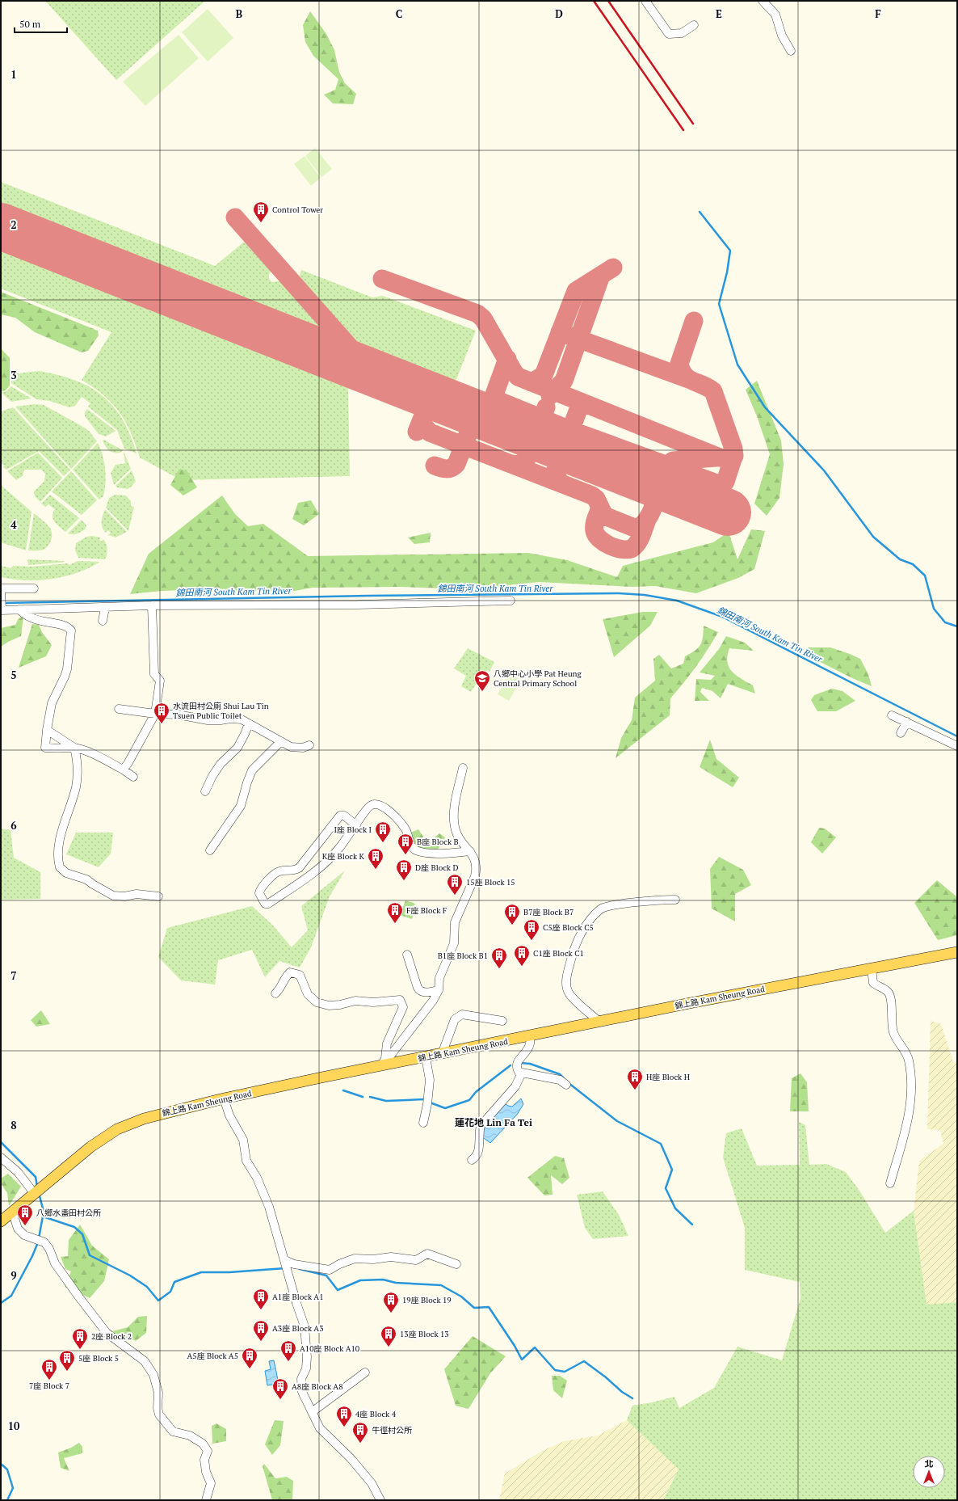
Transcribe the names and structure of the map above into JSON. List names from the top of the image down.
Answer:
{
  "streets": {
    "main road": ["錦上路 Kam Sheung Road"]
  },
  "districts": ["蓮花地 Lin Fa Tei"],
  "water": ["錦田南河 South Kam Tin River"],
  "places": {
    "building": [
      "Control Tower",
      "水流田村公廁 Shui Lau Tin Tsuen Public Toilet",
      "I座 Block I",
      "B座 Block B",
      "K座 Block K",
      "D座 Block D",
      "15座 Block 15",
      "F座 Block F",
      "B7座 Block B7",
      "C5座 Block C5",
      "C1座 Block C1",
      "B1座 Block B1",
      "H座 Block H",
      "八鄉水盞田村公所",
      "A1座 Block A1",
      "19座 Block 19",
      "A3座 Block A3",
      "13座 Block 13",
      "2座 Block 2",
      "A10座 Block A10",
      "A5座 Block A5",
      "5座 Block 5",
      "7座 Block 7",
      "A8座 Block A8",
      "4座 Block 4",
      "牛徑村公所"
    ],
    "school or university": ["八鄉中心小學 Pat Heung Central Primary School"]
  },
  "scale_bar": "50 m",
  "north": "top",
  "grid": {
    "columns": [
      "B",
      "C",
      "D",
      "E",
      "F"
    ],
    "rows": [
      "1",
      "2",
      "3",
      "4",
      "5",
      "6",
      "7",
      "8",
      "9",
      "10"
    ]
  }
}
